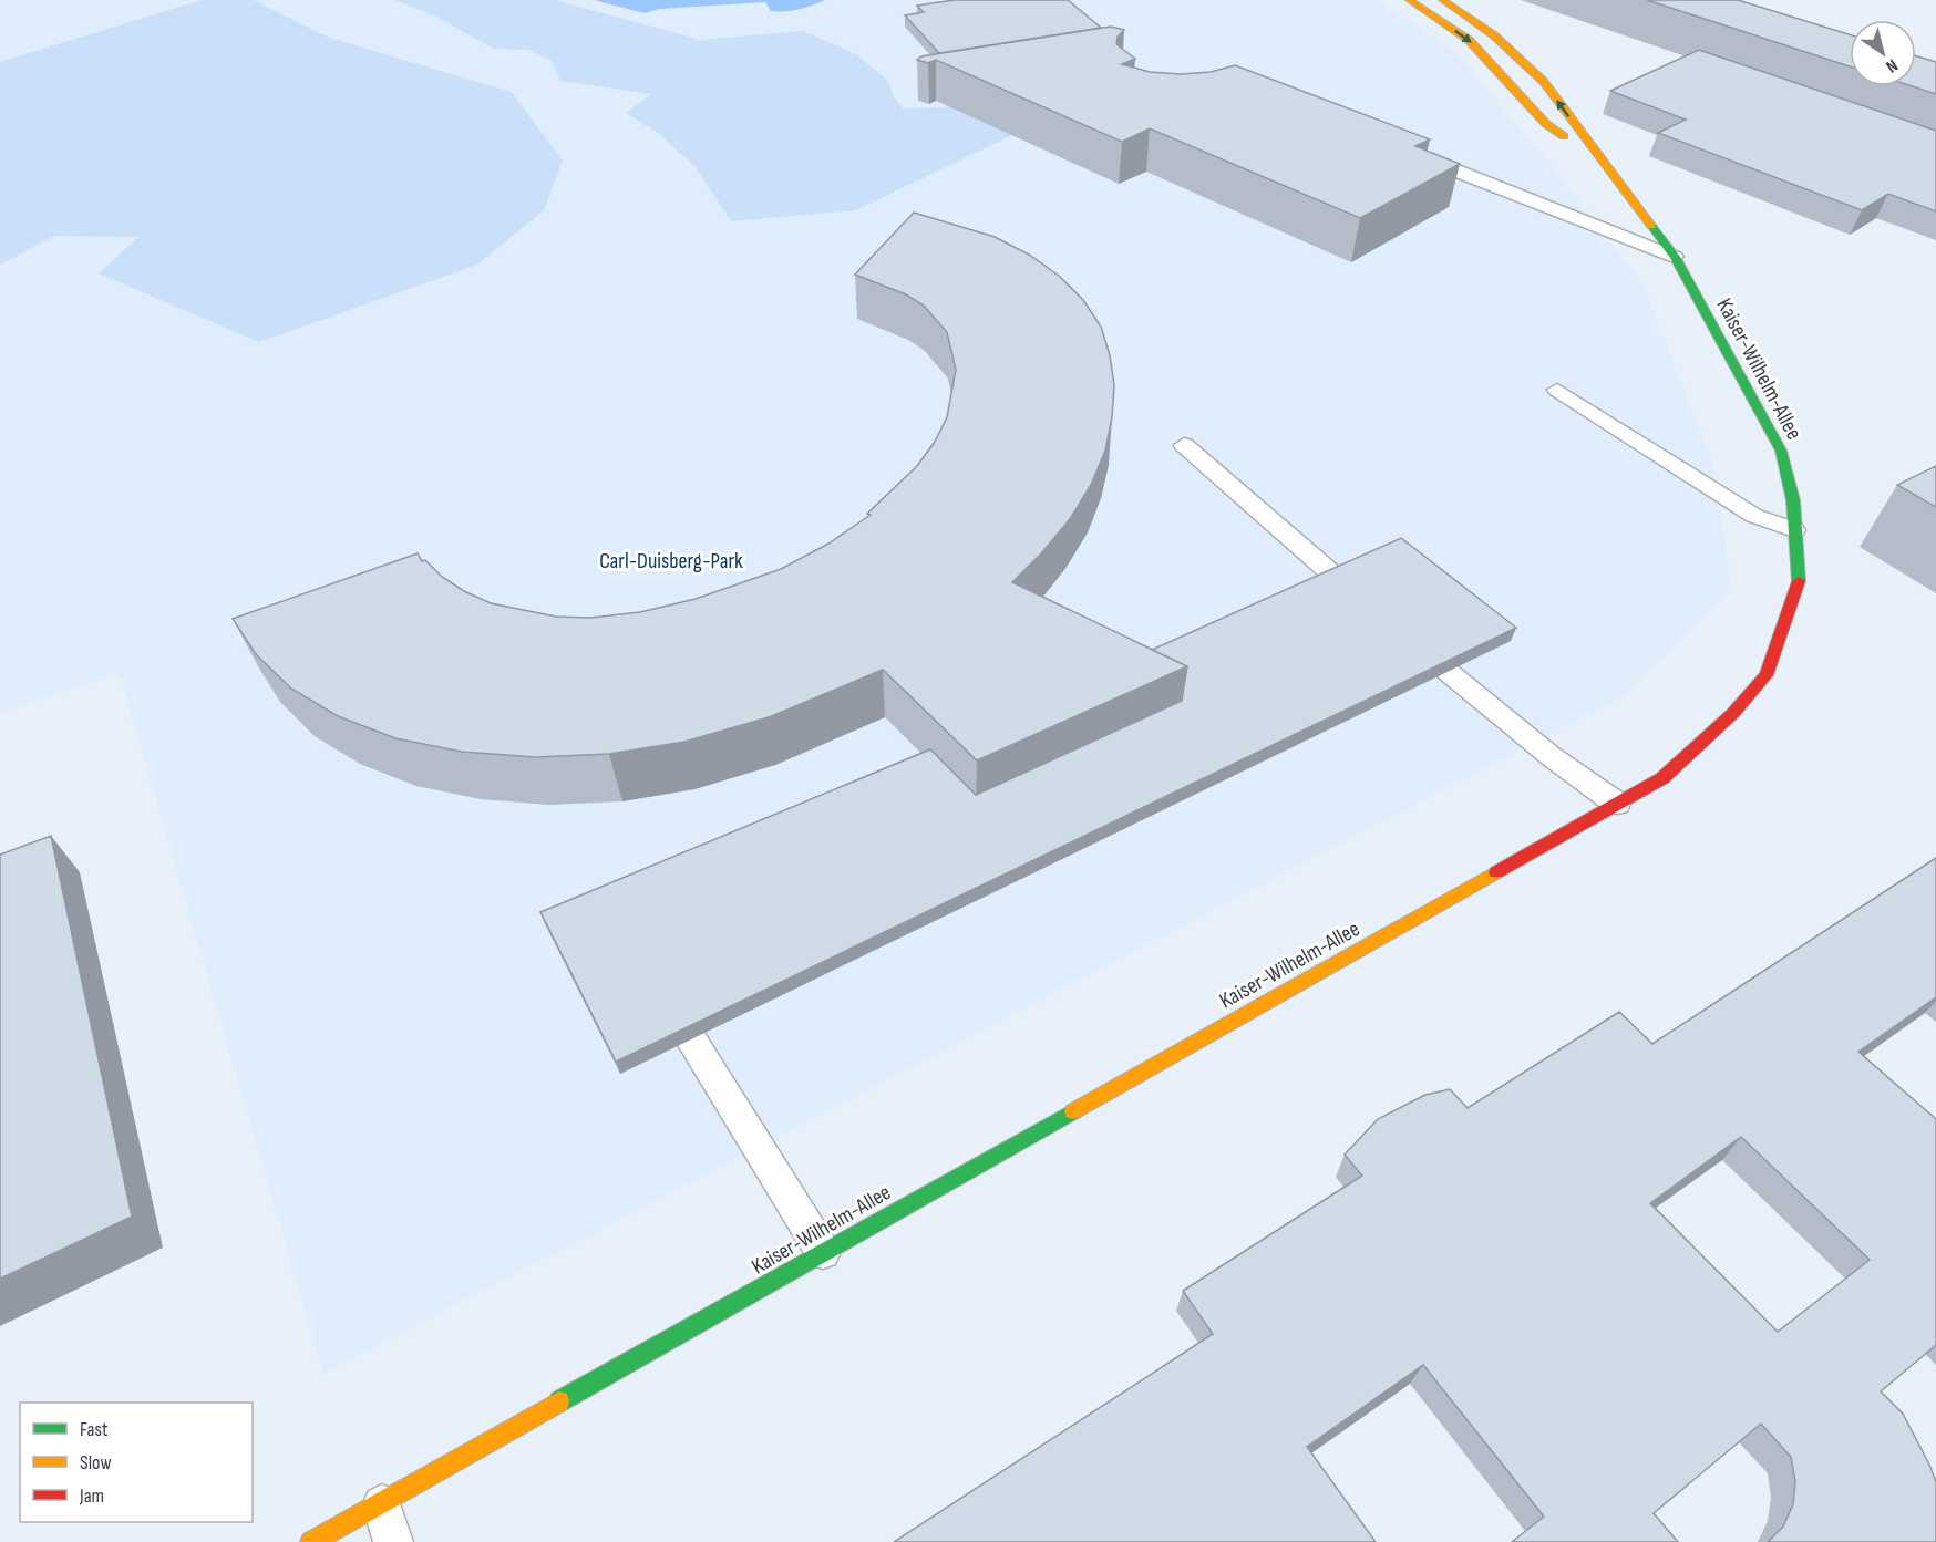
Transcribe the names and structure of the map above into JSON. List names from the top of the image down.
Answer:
{
  "streets": {
    "street": ["Kaiser-Wilhelm-Allee"]
  },
  "parks": ["Carl-Duisberg-Park"],
  "legend": ["Fast", "Slow", "Jam"],
  "north": "bottom right"
}
